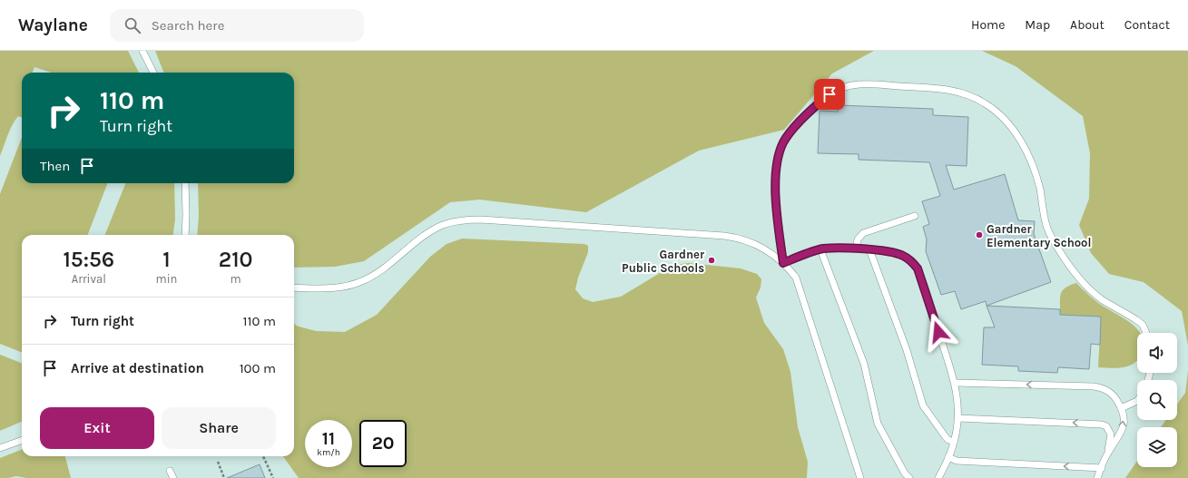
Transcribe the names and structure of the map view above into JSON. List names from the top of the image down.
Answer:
{
  "places": ["Gardner Elementary School", "Gardner Public Schools"],
  "page": {
    "header": "Waylane",
    "search": "Search here",
    "nav": [
      "Home",
      "Map",
      "About",
      "Contact"
    ],
    "turn": ["110 m", "Turn right"],
    "then": "Then",
    "eta": [
      "15:56",
      "Arrival",
      "1",
      "min",
      "210",
      "m"
    ],
    "list": [
      {
        "name": "Turn right",
        "value": "110 m"
      },
      {
        "name": "Arrive at destination",
        "value": "100 m"
      }
    ],
    "buttons": ["Exit", "Share"],
    "speed": "11 km/h",
    "limit": "20"
  }
}
